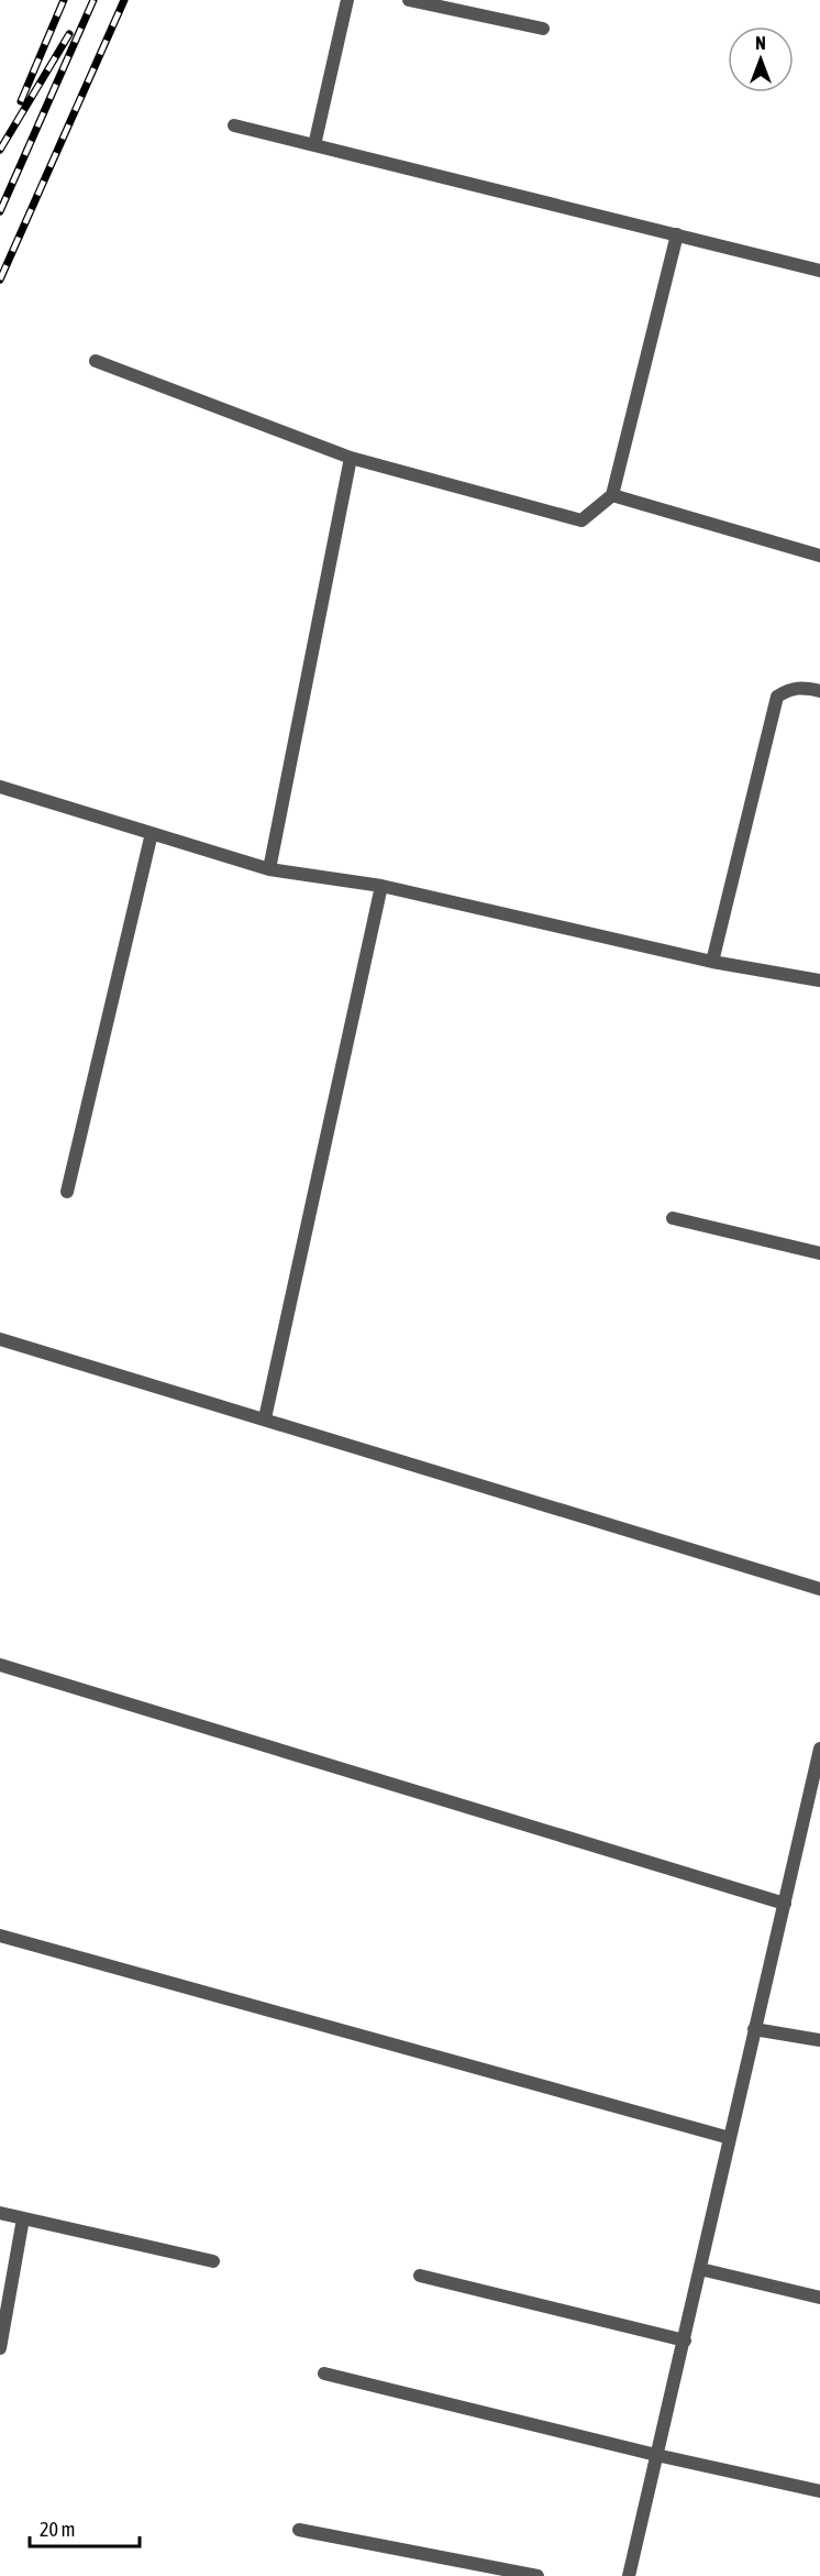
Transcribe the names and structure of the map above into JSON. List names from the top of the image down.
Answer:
{
  "scale_bar": "20 m",
  "north": "top"
}
